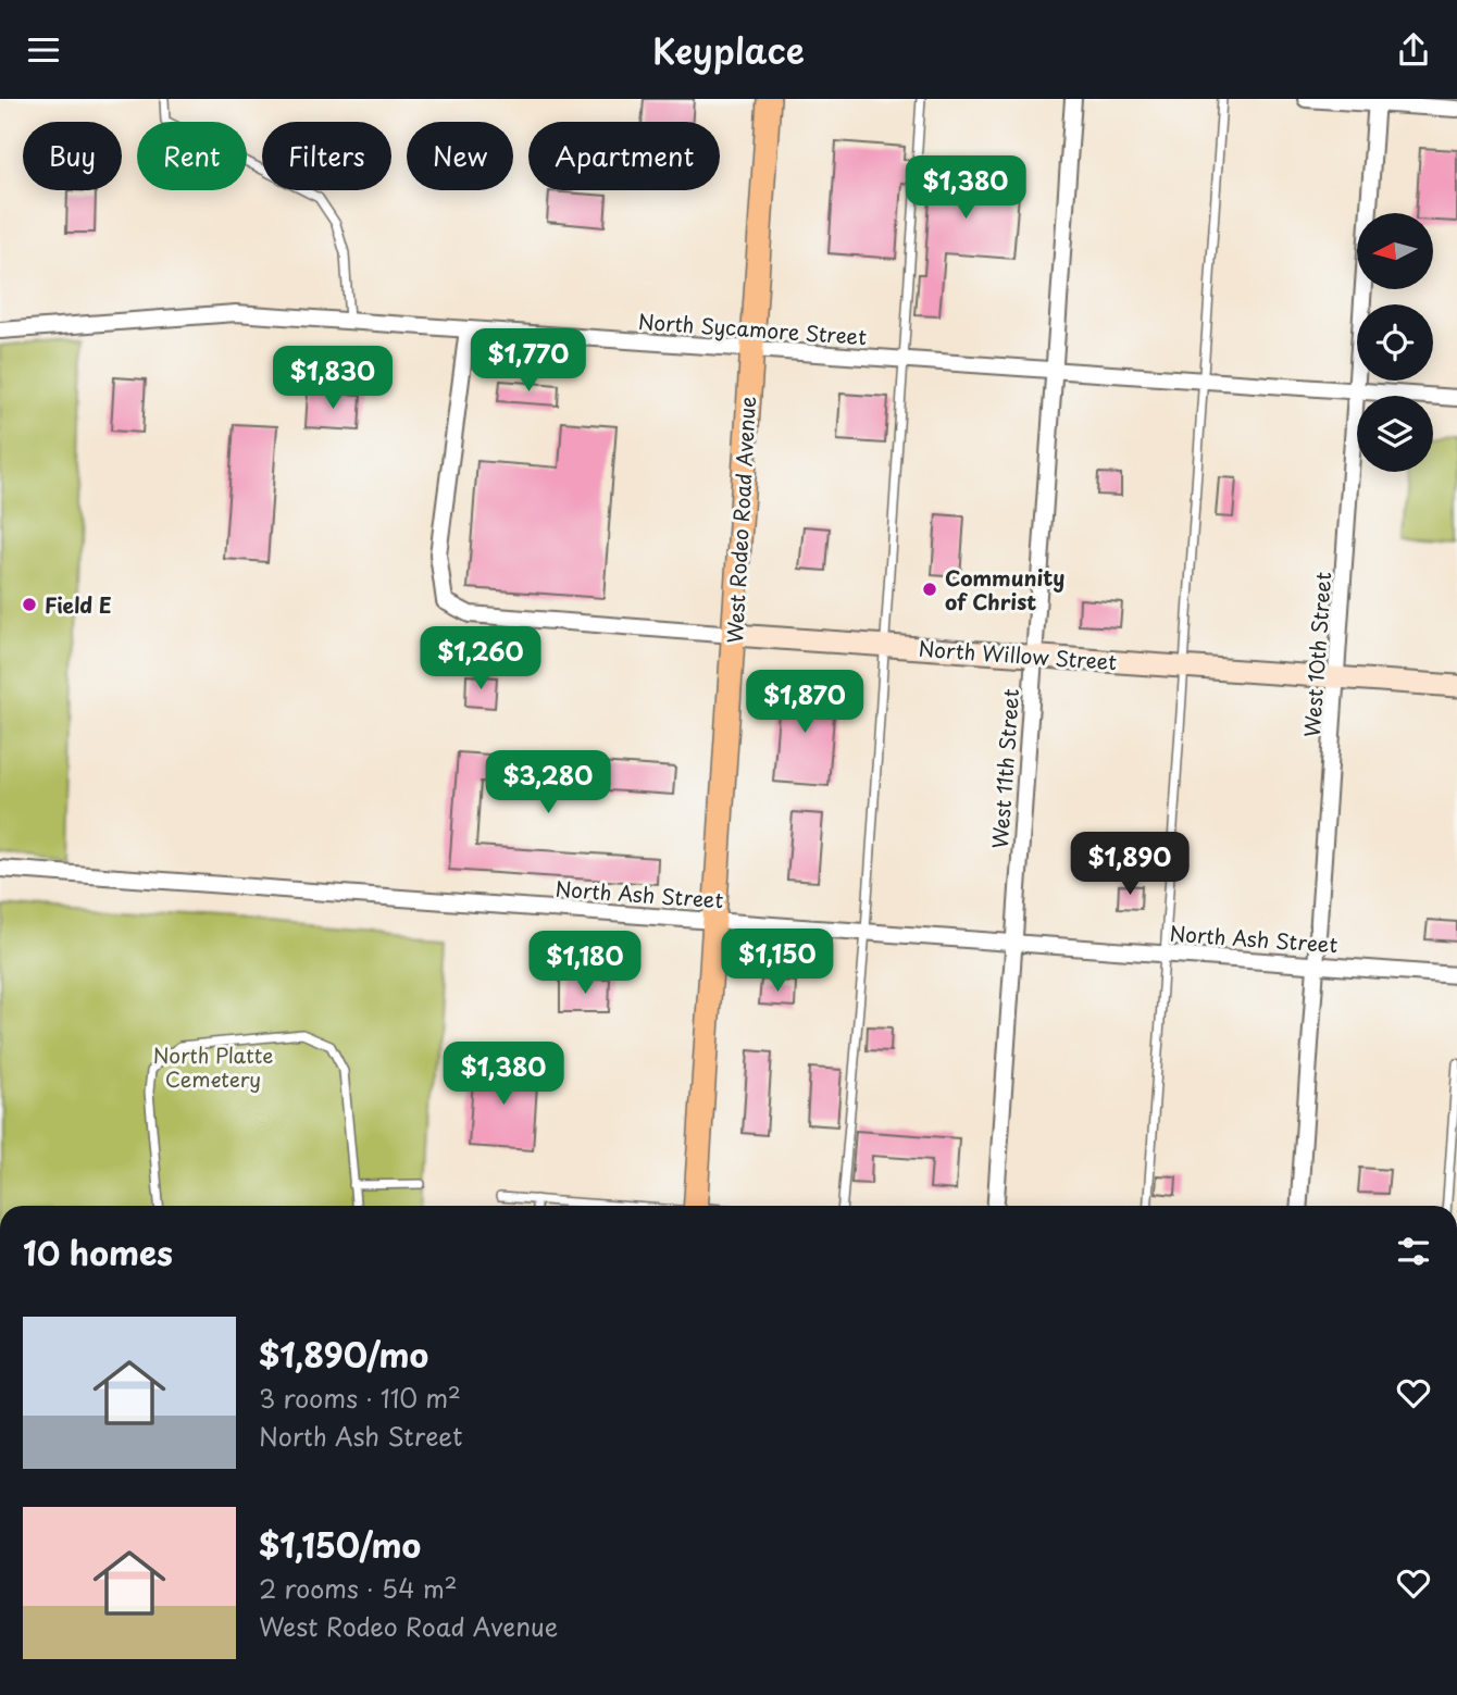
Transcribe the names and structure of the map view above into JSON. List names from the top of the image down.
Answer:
{
  "streets": {
    "main road": ["West Rodeo Road Avenue", "North Willow Street"],
    "street": [
      "North Sycamore Street",
      "West 10th Street",
      "West 11th Street",
      "North Ash Street"
    ]
  },
  "crossings": [
    ["North Sycamore Street", "West Rodeo Road Avenue"],
    ["North Sycamore Street", "North Willow Street"],
    ["North Sycamore Street", "West 10th Street"],
    ["North Sycamore Street", "West 11th Street"],
    ["West Rodeo Road Avenue", "North Willow Street"],
    ["West Rodeo Road Avenue", "North Ash Street"],
    ["North Willow Street", "West 10th Street"],
    ["North Willow Street", "West 11th Street"],
    ["West 10th Street", "North Ash Street"],
    ["West 11th Street", "North Ash Street"]
  ],
  "parks": ["North Platte Cemetery"],
  "places": ["Community of Christ", "Field E"],
  "north": "left",
  "page": {
    "header": "Keyplace",
    "chip": [
      "Buy",
      "Rent",
      "Filters",
      "New",
      "Apartment"
    ],
    "price": [
      "$1,380",
      "$1,770",
      "$1,830",
      "$1,260",
      "$1,870",
      "$3,280",
      "$1,890",
      "$1,150",
      "$1,180",
      "$1,380"
    ],
    "heading": "10 homes",
    "list": [
      {
        "name": "$1,890/mo",
        "note": "3 rooms · 110 m² · North Ash Street"
      },
      {
        "name": "$1,150/mo",
        "note": "2 rooms · 54 m² · West Rodeo Road Avenue"
      }
    ]
  }
}
